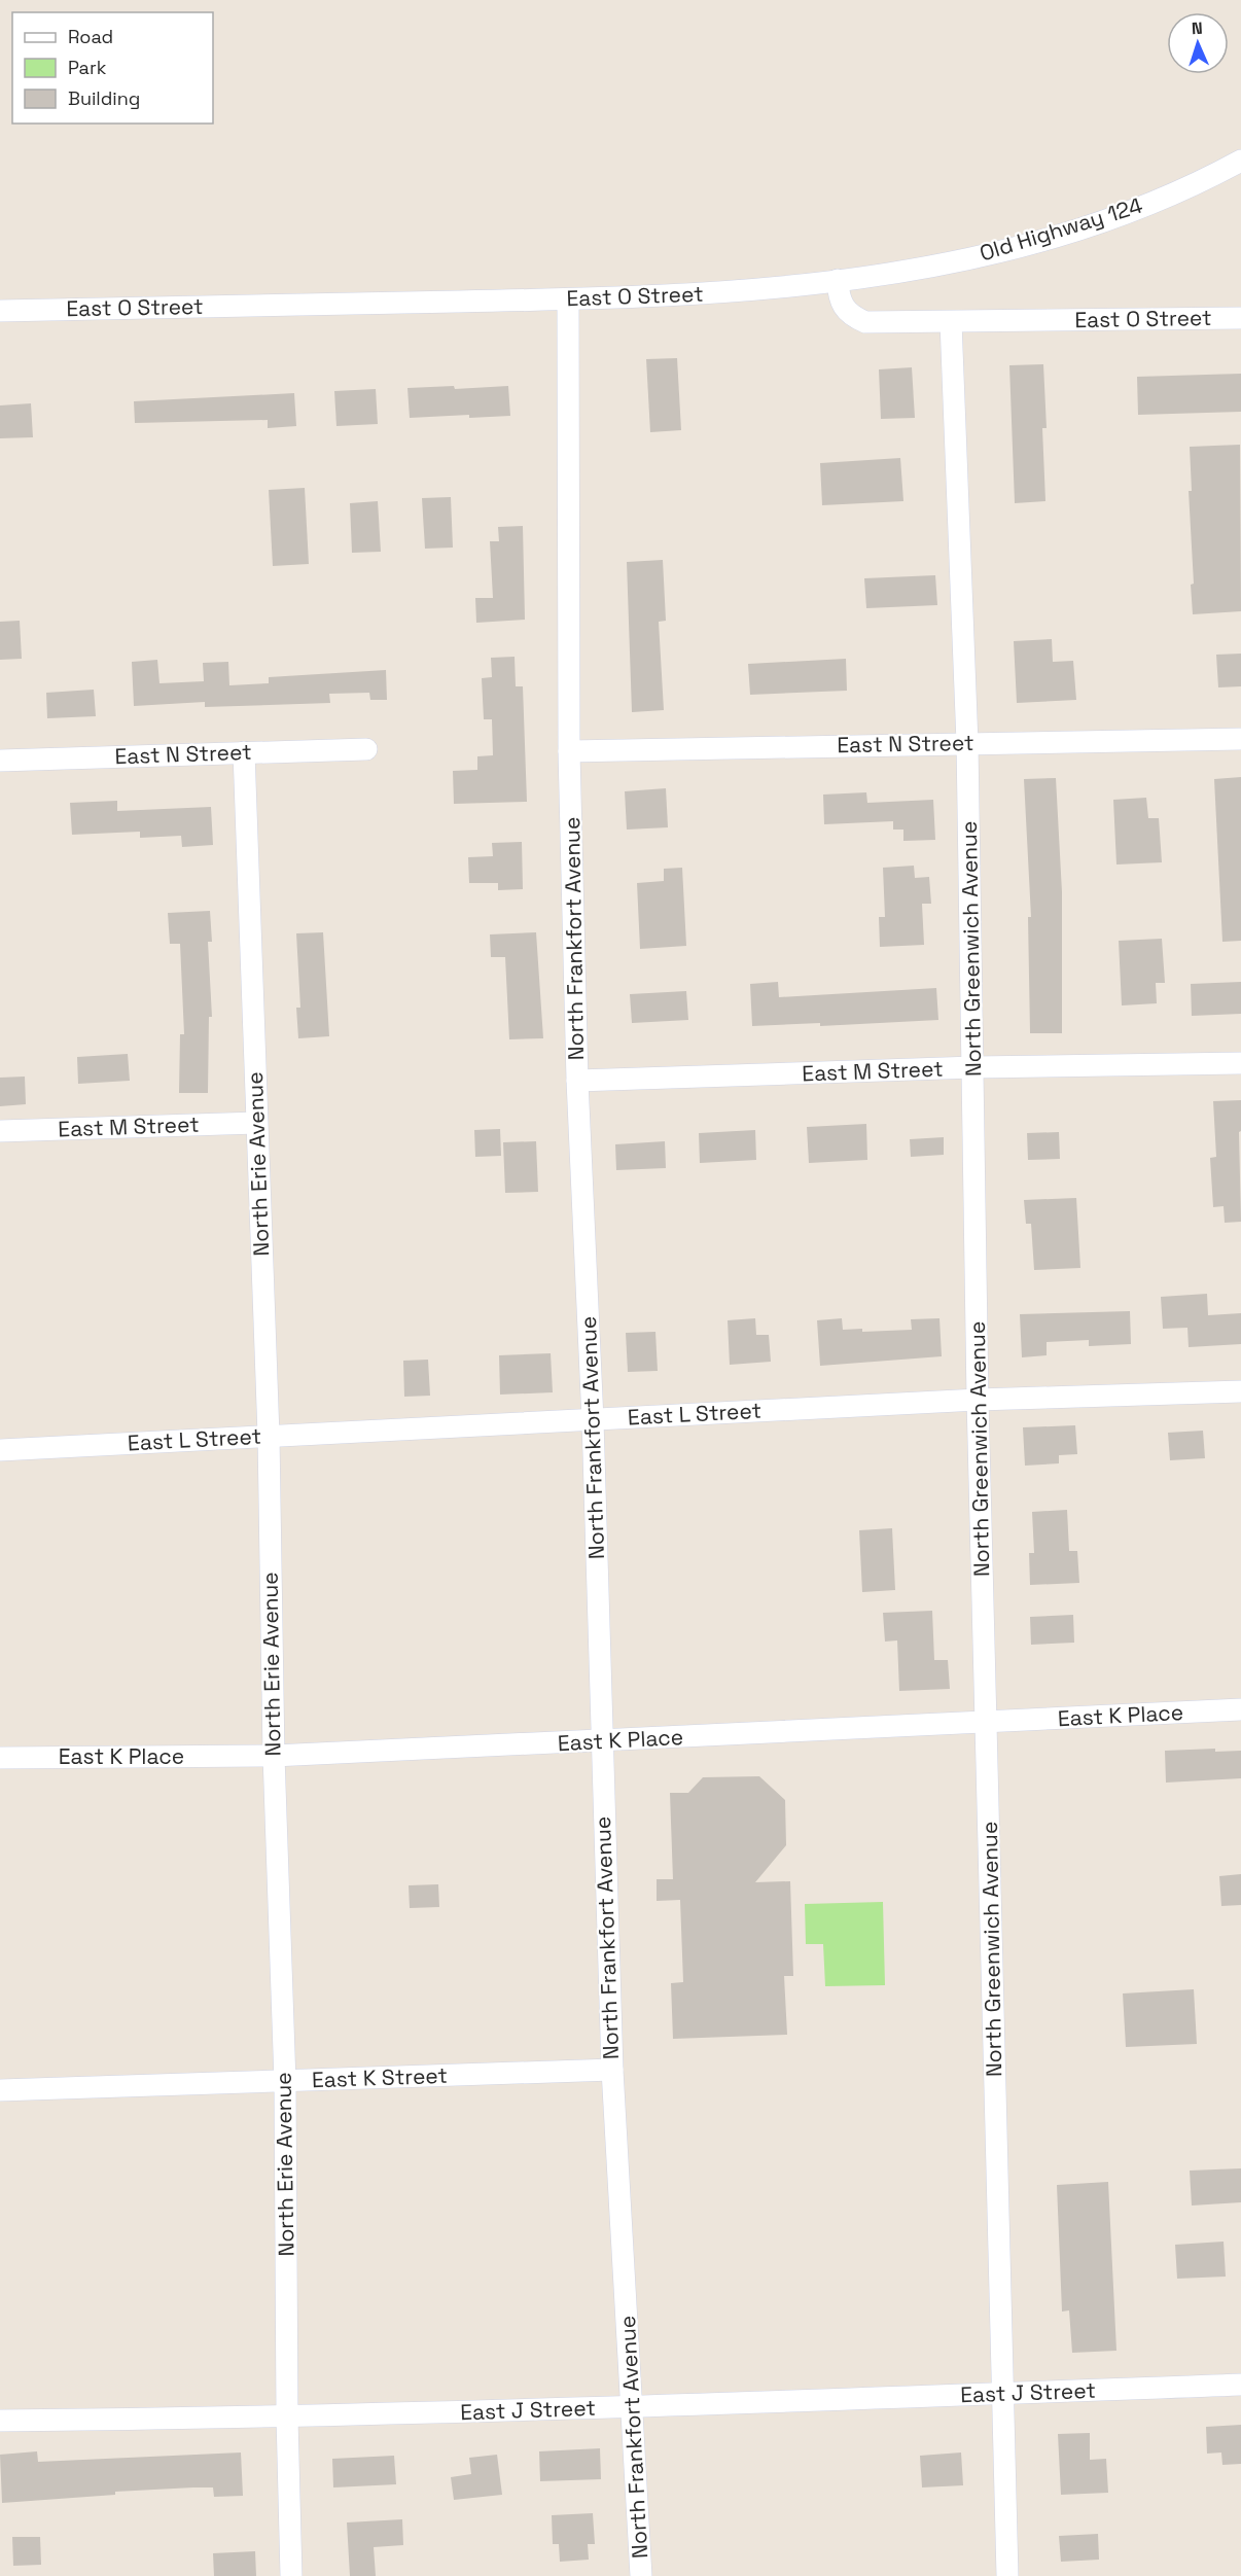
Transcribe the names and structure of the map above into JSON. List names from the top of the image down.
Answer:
{
  "streets": {
    "street": [
      "Old Highway 124",
      "East O Street",
      "East N Street",
      "North Frankfort Avenue",
      "North Greenwich Avenue",
      "East M Street",
      "North Erie Avenue",
      "East L Street",
      "East K Place",
      "East K Street",
      "East J Street"
    ]
  },
  "crossings": [
    ["Old Highway 124", "East O Street"],
    ["East O Street", "North Frankfort Avenue"],
    ["East O Street", "North Greenwich Avenue"],
    ["East N Street", "North Frankfort Avenue"],
    ["East N Street", "North Greenwich Avenue"],
    ["East N Street", "North Erie Avenue"],
    ["North Frankfort Avenue", "East M Street"],
    ["North Frankfort Avenue", "East L Street"],
    ["North Frankfort Avenue", "East K Place"],
    ["North Frankfort Avenue", "East K Street"],
    ["North Frankfort Avenue", "East J Street"],
    ["North Greenwich Avenue", "East M Street"],
    ["North Greenwich Avenue", "East L Street"],
    ["North Greenwich Avenue", "East K Place"],
    ["North Greenwich Avenue", "East J Street"],
    ["East M Street", "North Erie Avenue"],
    ["North Erie Avenue", "East L Street"],
    ["North Erie Avenue", "East K Place"],
    ["North Erie Avenue", "East K Street"],
    ["North Erie Avenue", "East J Street"]
  ],
  "legend": ["Road", "Park", "Building"],
  "north": "top"
}
